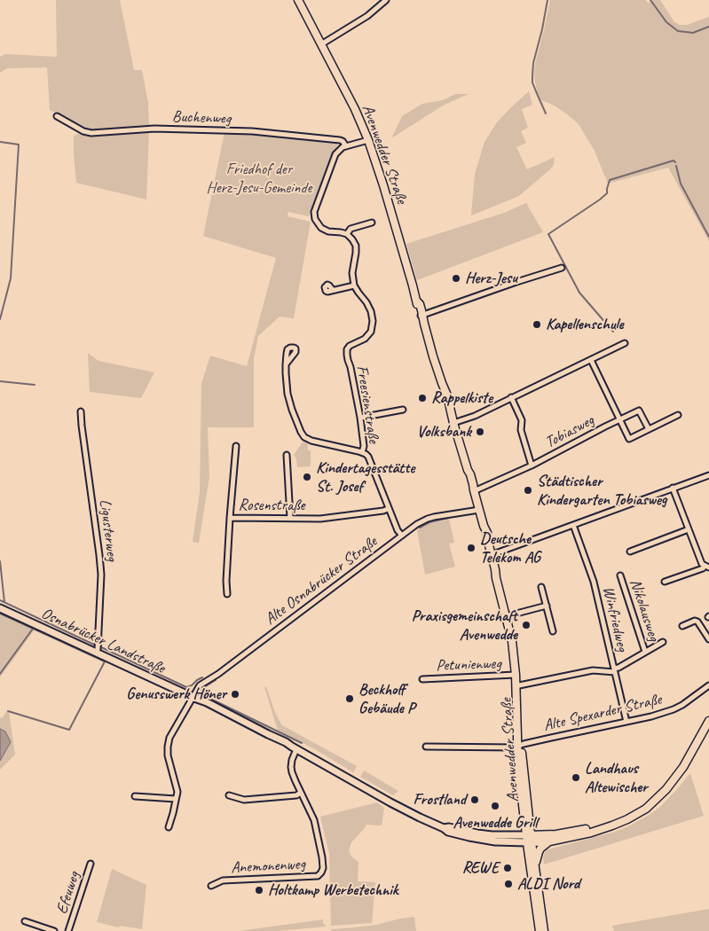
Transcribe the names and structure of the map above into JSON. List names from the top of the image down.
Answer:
{
  "streets": {
    "main road": ["Avenwedder Straße"],
    "street": [
      "Buchenweg",
      "Freesienstraße",
      "Tobiasweg",
      "Rosenstraße",
      "Ligusterweg",
      "Alte Osnabrücker Straße",
      "Nikolausweg",
      "Winfriedweg",
      "Osnabrücker Landstraße",
      "Petunienweg",
      "Alte Spexarder Straße",
      "Anemonenweg",
      "Efeuweg"
    ]
  },
  "crossings": [
    ["Avenwedder Straße", "Tobiasweg"],
    ["Avenwedder Straße", "Alte Osnabrücker Straße"],
    ["Avenwedder Straße", "Osnabrücker Landstraße"],
    ["Avenwedder Straße", "Petunienweg"],
    ["Avenwedder Straße", "Alte Spexarder Straße"],
    ["Freesienstraße", "Rosenstraße"],
    ["Freesienstraße", "Alte Osnabrücker Straße"],
    ["Ligusterweg", "Osnabrücker Landstraße"],
    ["Alte Osnabrücker Straße", "Osnabrücker Landstraße"],
    ["Nikolausweg", "Winfriedweg"],
    ["Winfriedweg", "Alte Spexarder Straße"],
    ["Osnabrücker Landstraße", "Anemonenweg"]
  ],
  "parks": ["Friedhof der Herz-Jesu-Gemeinde"],
  "places": [
    "Herz-Jesu",
    "Kapellenschule",
    "Rappelkiste",
    "Volksbank",
    "Kindertagesstätte St. Josef",
    "Städtischer Kindergarten Tobiasweg",
    "Deutsche Telekom AG",
    "Praxisgemeinschaft Avenwedde",
    "Genusswerk Höner",
    "Beckhoff Gebäude P",
    "Landhaus Altewischer",
    "Frostland",
    "Avenwedde Grill",
    "REWE",
    "ALDI Nord",
    "Holtkamp Werbetechnik"
  ]
}
